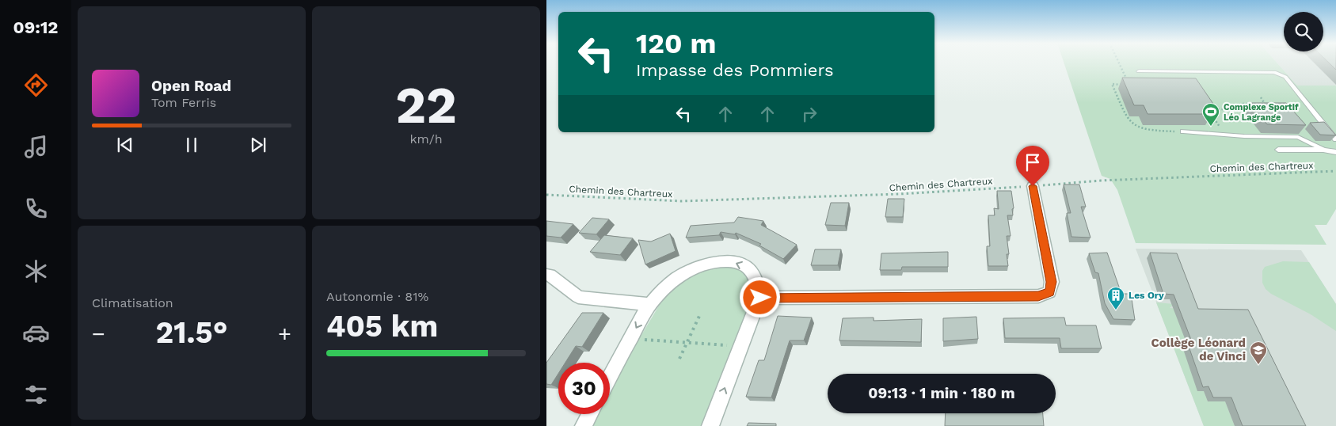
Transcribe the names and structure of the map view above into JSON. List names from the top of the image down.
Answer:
{
  "streets": {
    "path": ["Chemin des Chartreux"]
  },
  "places": {
    "sports": ["Complexe Sportif Léo Lagrange"],
    "building": ["Les Ory"],
    "school or university": ["Collège Léonard de Vinci"]
  },
  "page": {
    "tabs": "09:12",
    "tile": [
      ["22", "km/h"],
      "Climatisation",
      ["Autonomie · 81%", "405 km"]
    ],
    "turn": ["120 m", "Impasse des Pommiers"],
    "song": ["Open Road", "Tom Ferris"],
    "heat": ["−", "21.5°", "+"],
    "limit": "30",
    "trip": "09:13 · 1 min · 180 m"
  }
}
